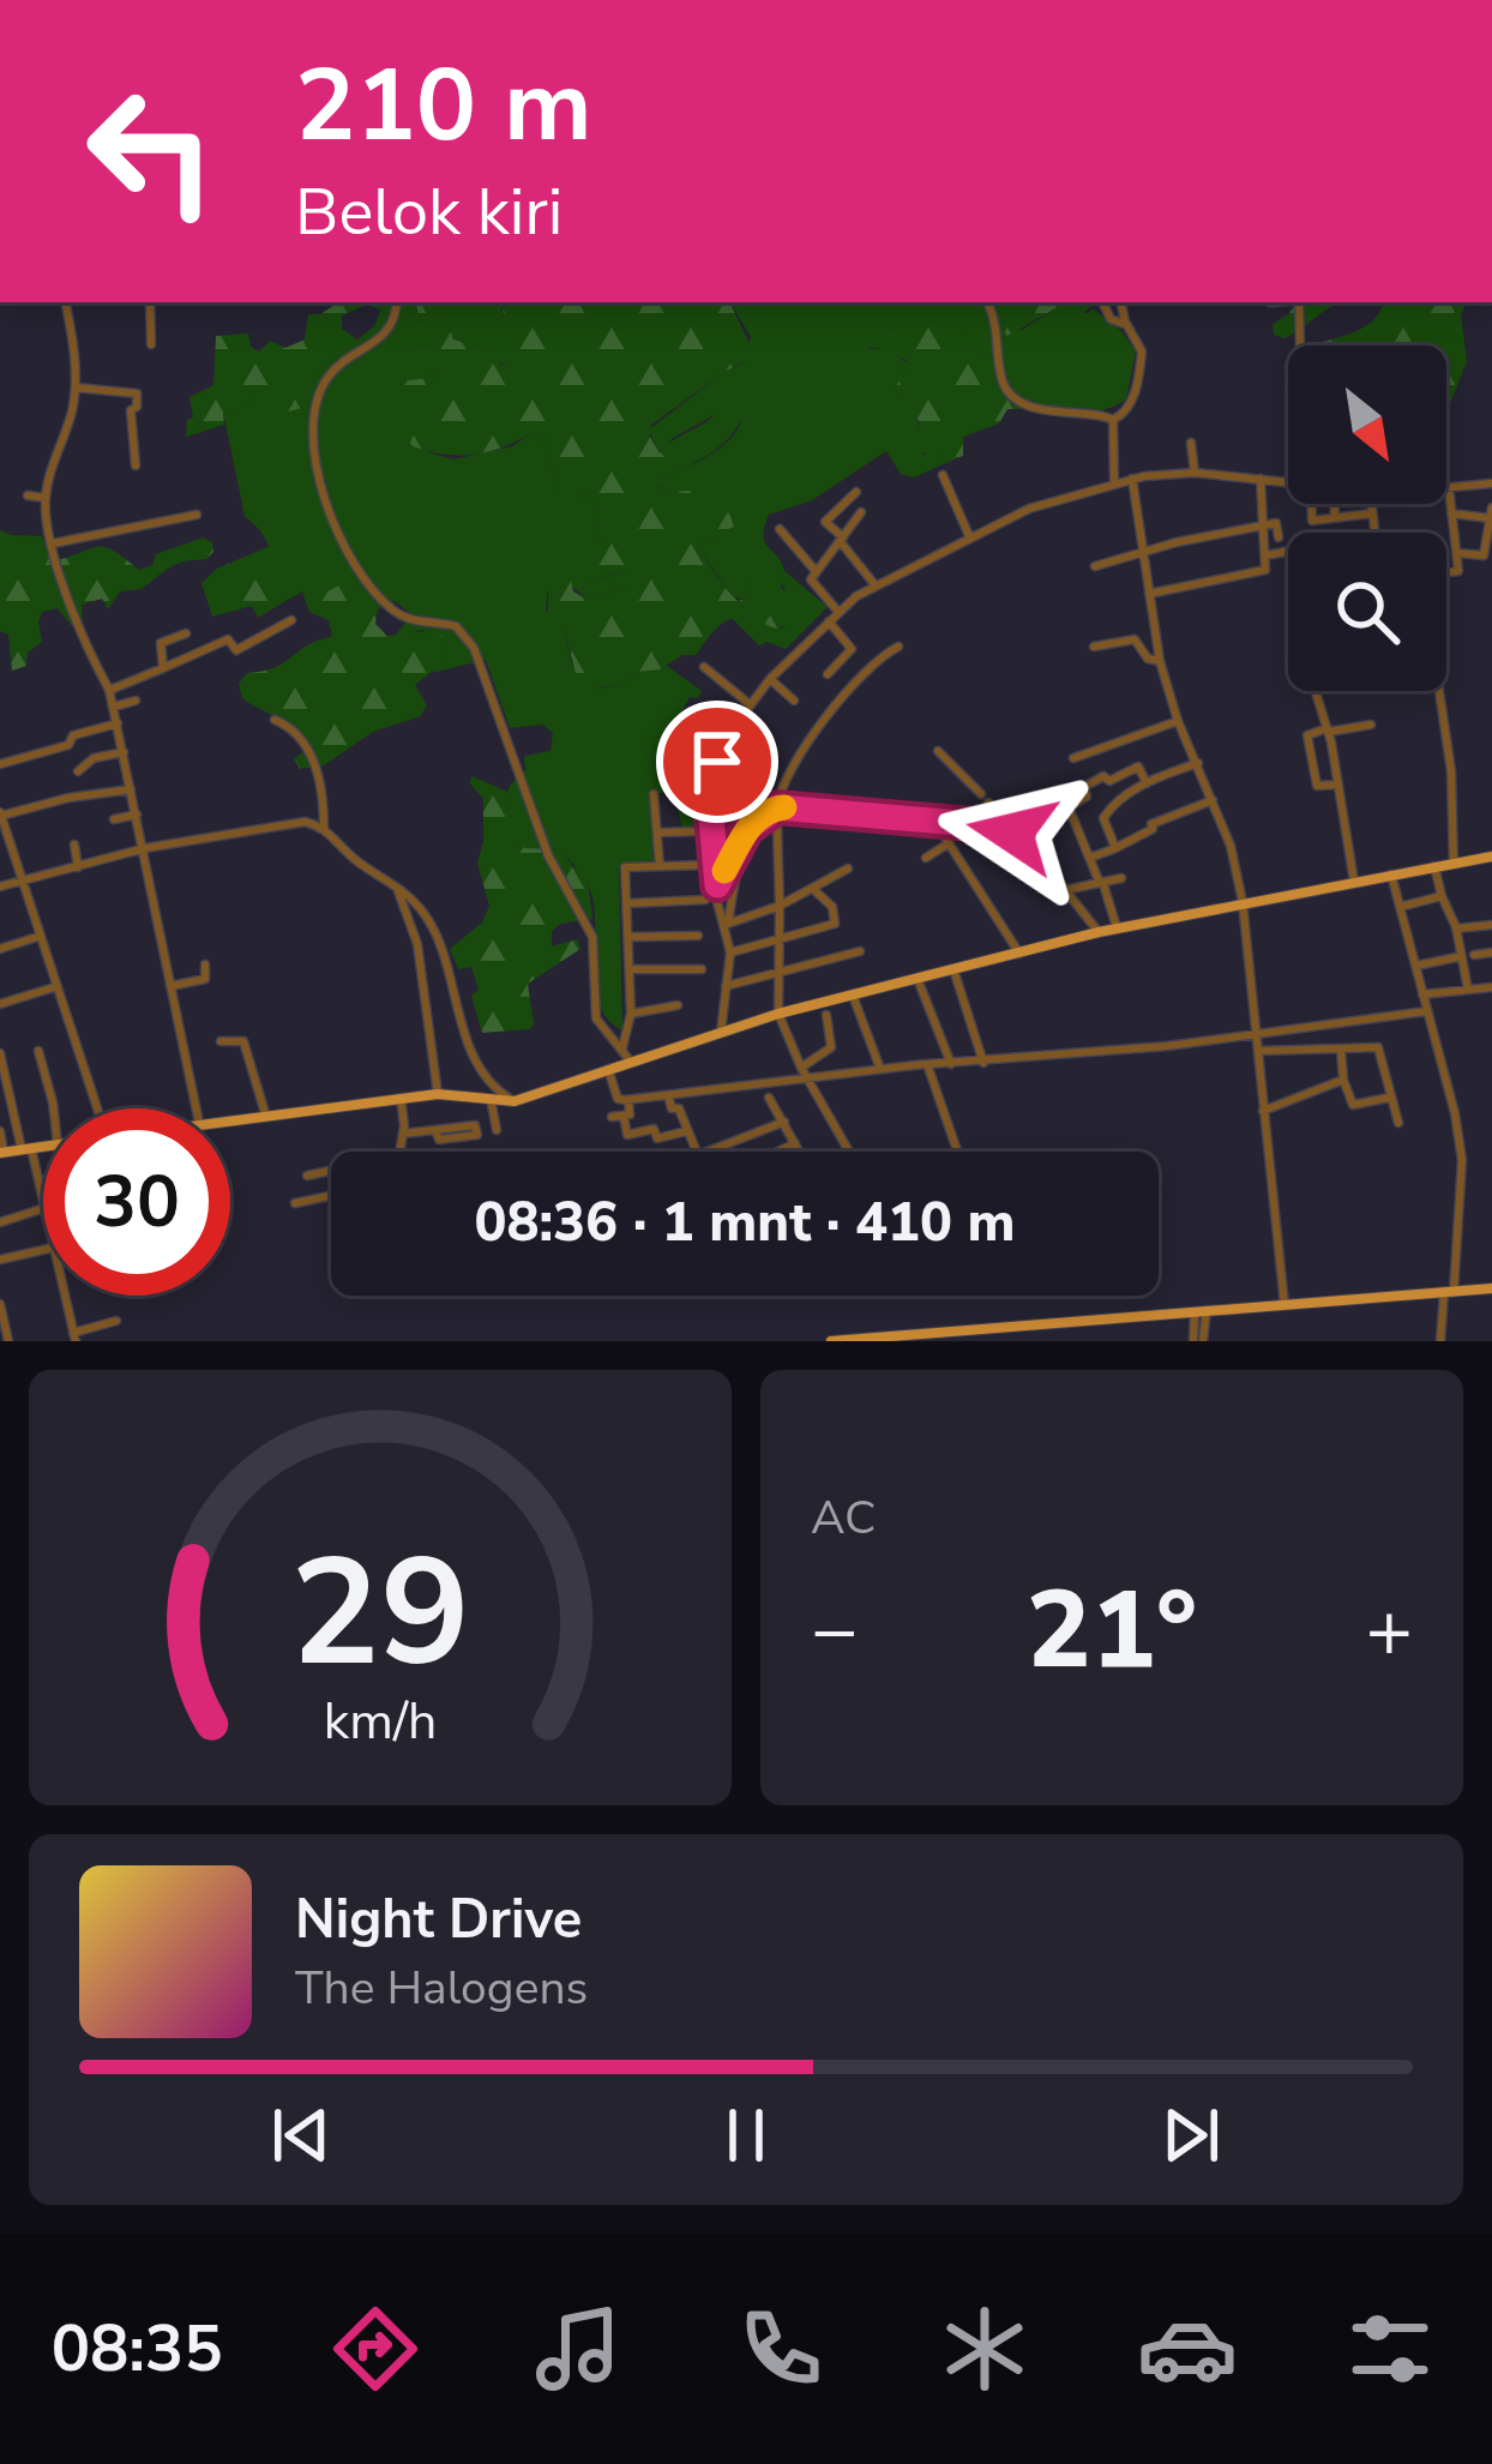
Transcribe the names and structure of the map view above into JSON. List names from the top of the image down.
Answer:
{
  "north": "bottom right",
  "page": {
    "turn": ["210 m", "Belok kiri"],
    "limit": "30",
    "trip": "08:36 · 1 mnt · 410 m",
    "tile": "AC",
    "heat": ["−", "21°", "+"],
    "song": ["Night Drive", "The Halogens"],
    "tabs": "08:35",
    "gauge": ["29", "km/h"]
  }
}
